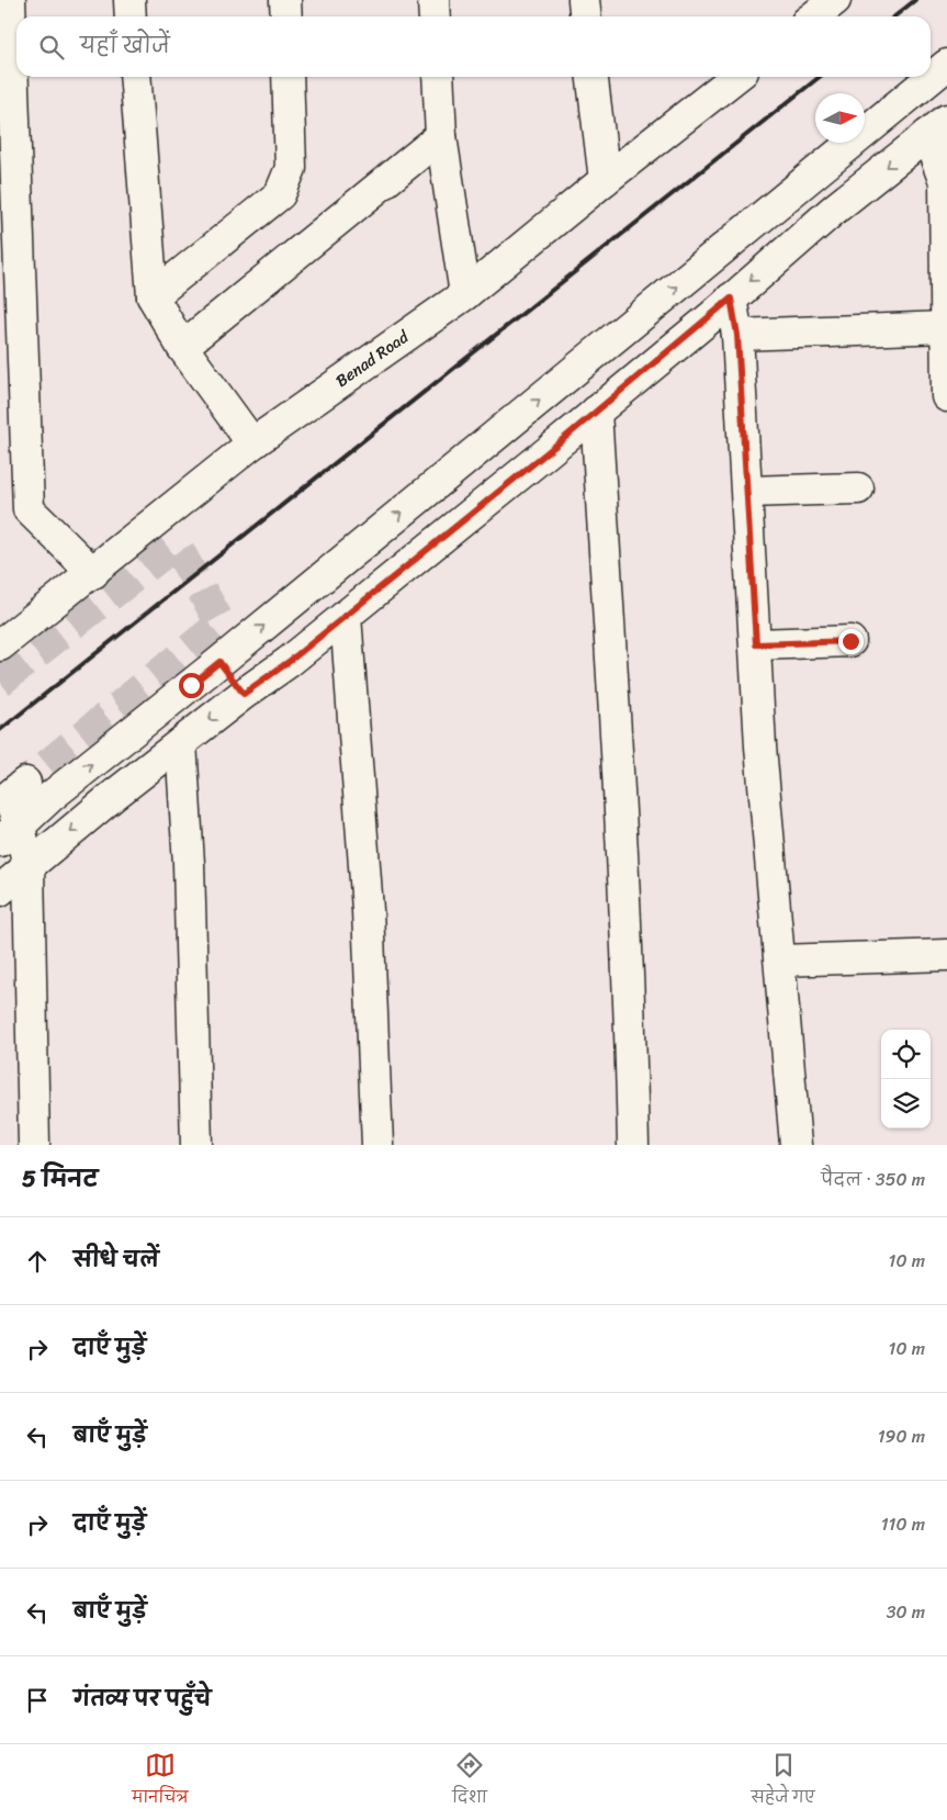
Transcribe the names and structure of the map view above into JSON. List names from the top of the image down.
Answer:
{
  "streets": {
    "street": ["Benad Road"]
  },
  "north": "right",
  "page": {
    "search": "यहाँ खोजें",
    "heading": ["5 मिनट", "पैदल · 350 m"],
    "list": [
      ["सीधे चलें", "10 m"],
      ["दाएँ मुड़ें", "10 m"],
      ["बाएँ मुड़ें", "190 m"],
      ["दाएँ मुड़ें", "110 m"],
      ["बाएँ मुड़ें", "30 m"],
      "गंतव्य पर पहुँचे"
    ],
    "nav": ["मानचित्र", "दिशा", "सहेजे गए"]
  }
}
